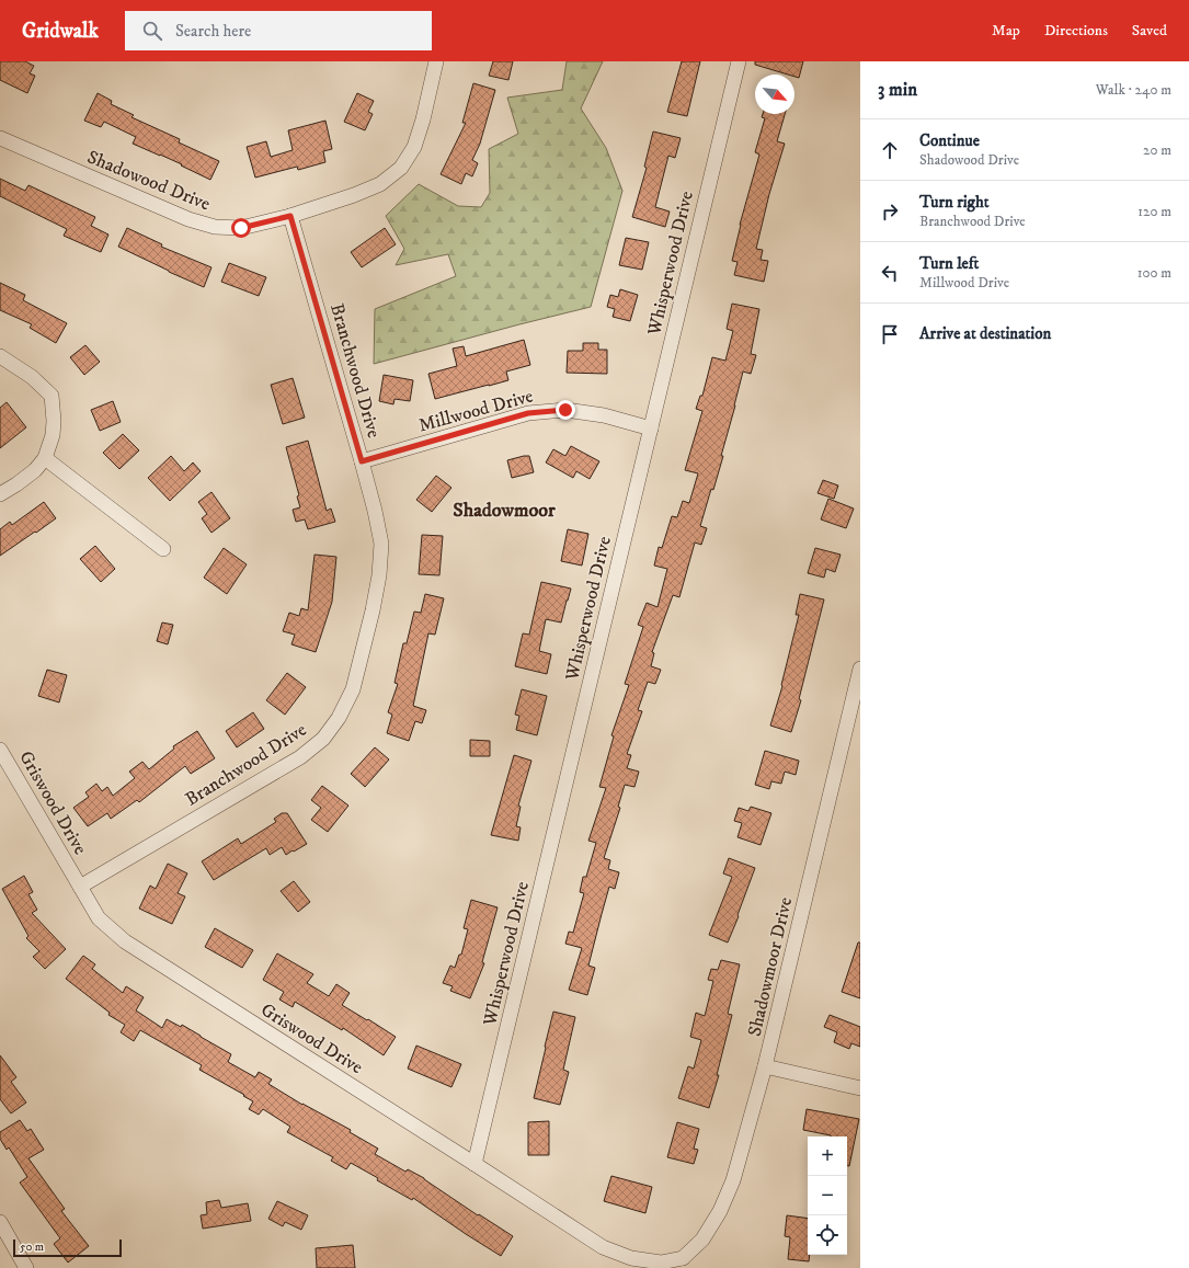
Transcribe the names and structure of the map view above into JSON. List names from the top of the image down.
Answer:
{
  "streets": {
    "street": [
      "Shadowood Drive",
      "Whisperwood Drive",
      "Branchwood Drive",
      "Millwood Drive",
      "Griswood Drive",
      "Shadowmoor Drive"
    ]
  },
  "crossings": [
    ["Shadowood Drive", "Branchwood Drive"],
    ["Whisperwood Drive", "Millwood Drive"],
    ["Whisperwood Drive", "Griswood Drive"],
    ["Branchwood Drive", "Millwood Drive"],
    ["Branchwood Drive", "Griswood Drive"],
    ["Griswood Drive", "Shadowmoor Drive"]
  ],
  "districts": ["Shadowmoor"],
  "scale_bar": "50 m",
  "north": "bottom right",
  "page": {
    "header": "Gridwalk",
    "search": "Search here",
    "nav": ["Map", "Directions", "Saved"],
    "heading": ["3 min", "Walk · 240 m"],
    "list": [
      ["Continue", "Shadowood Drive", "20 m"],
      ["Turn right", "Branchwood Drive", "120 m"],
      ["Turn left", "Millwood Drive", "100 m"],
      "Arrive at destination"
    ],
    "map_buttons": ["+", "−"],
    "scale": "50 m"
  }
}
